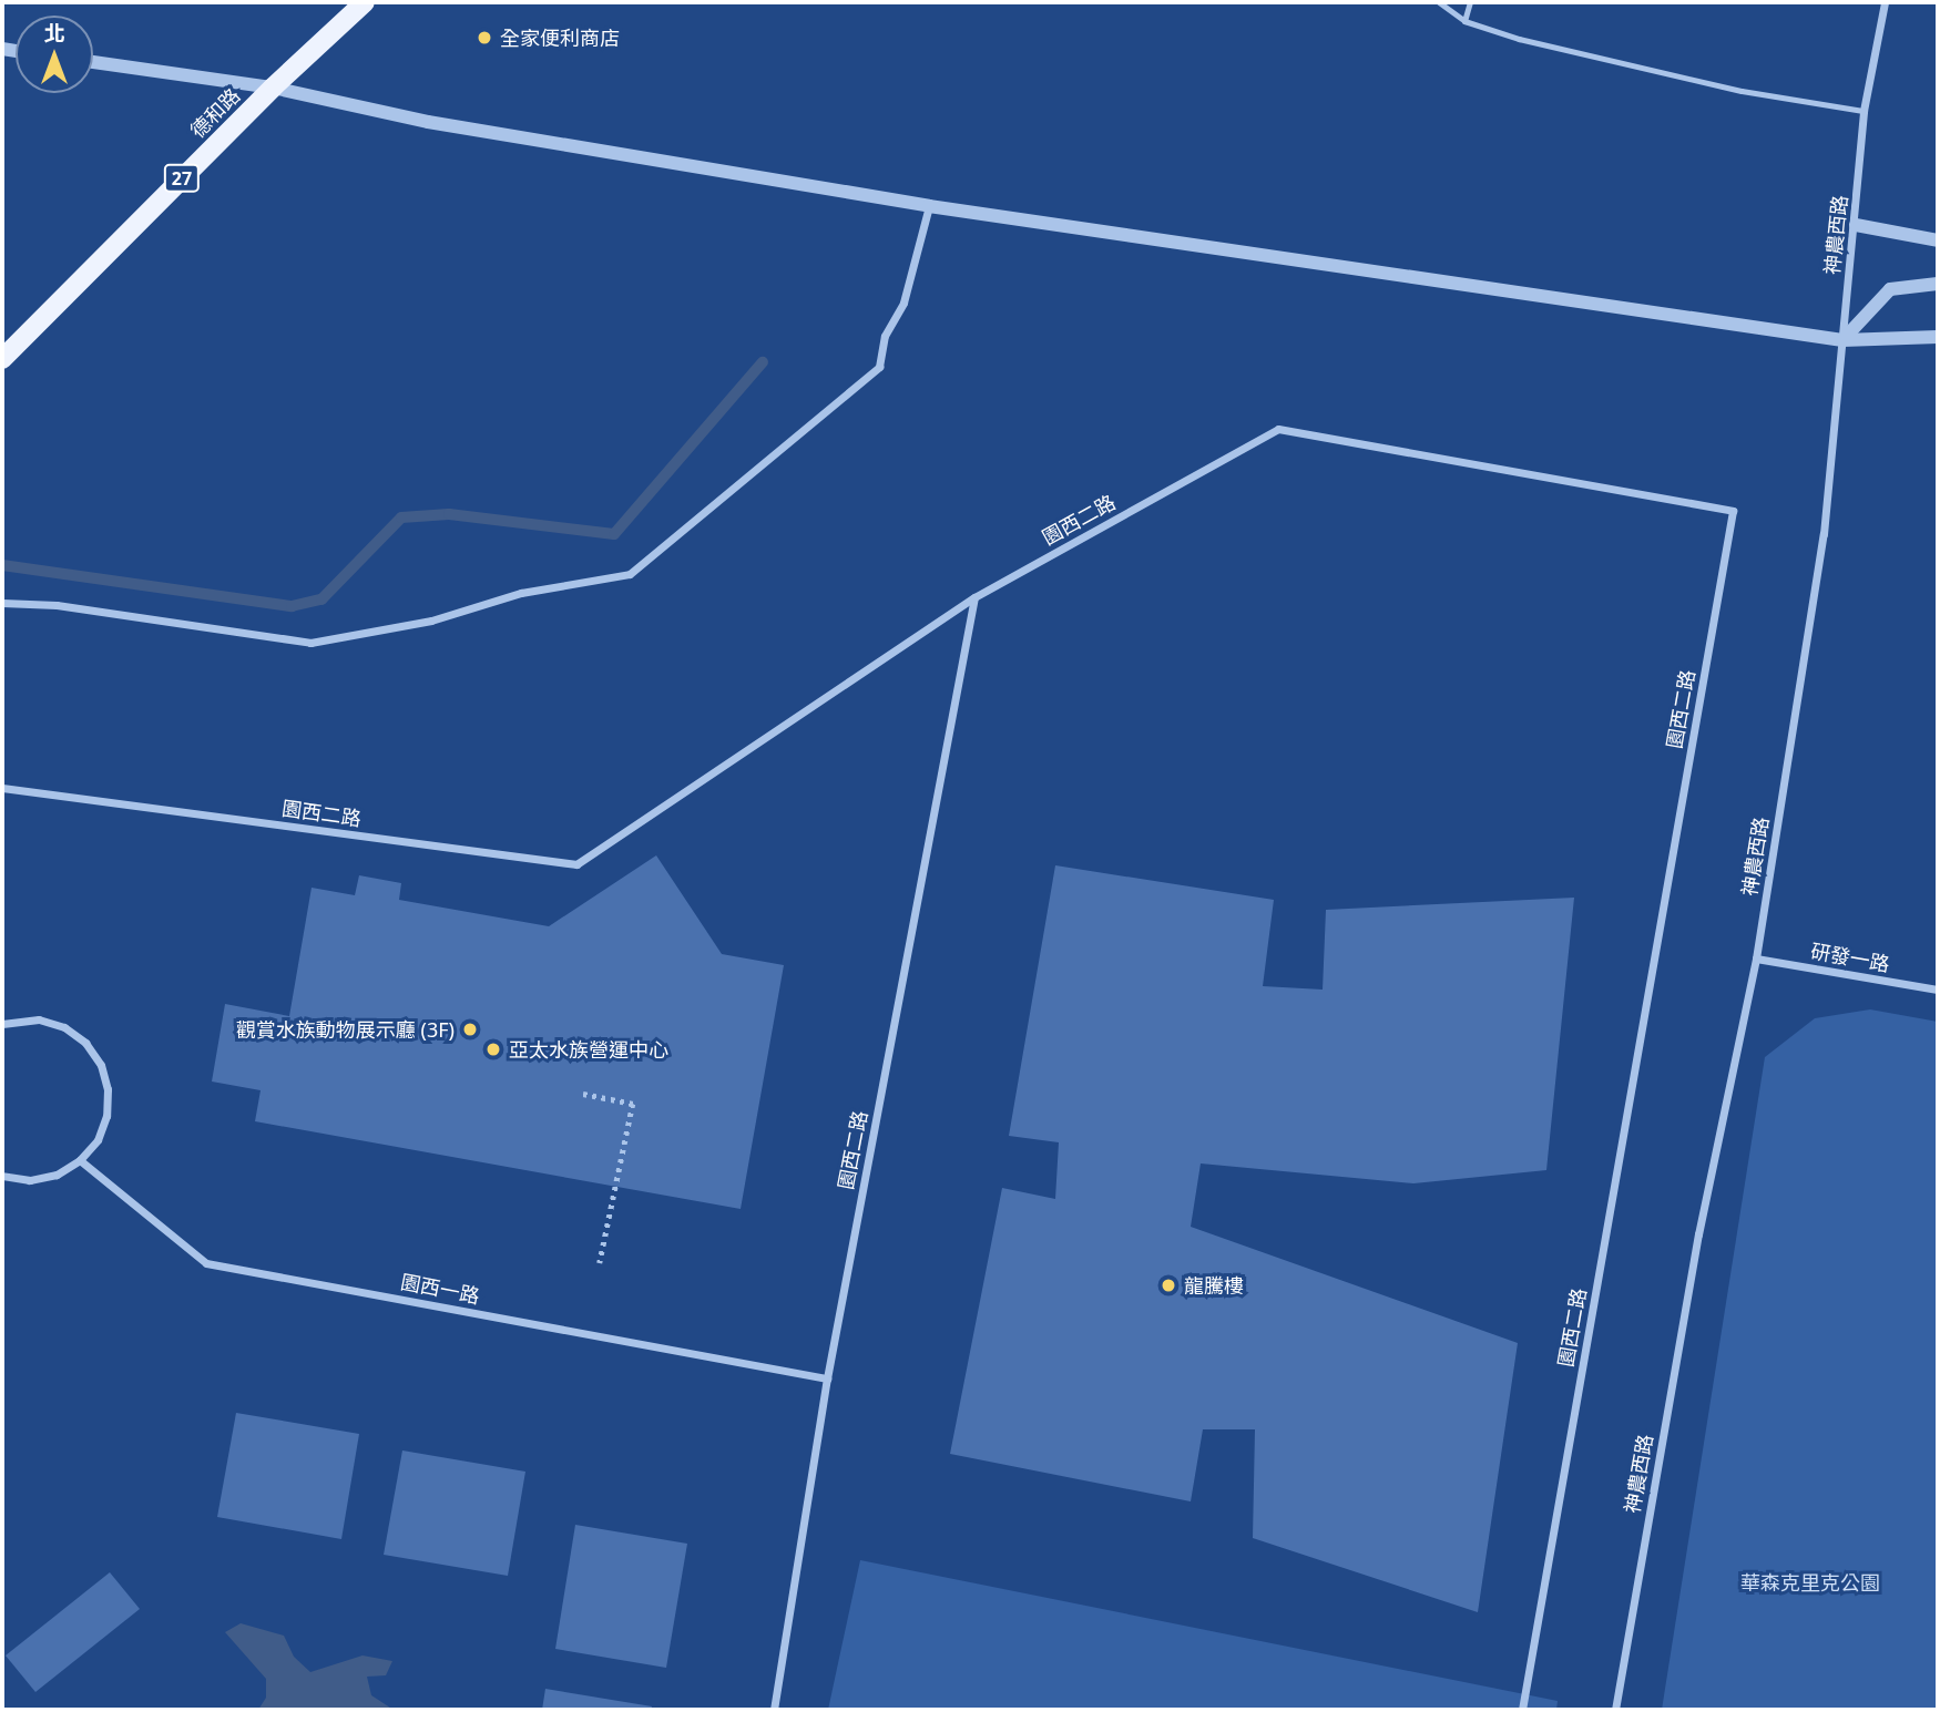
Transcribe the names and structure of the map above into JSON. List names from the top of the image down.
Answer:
{
  "streets": {
    "main road": ["德和路", "27"],
    "street": [
      "神農西路",
      "園西二路",
      "研發一路",
      "園西一路"
    ]
  },
  "crossings": [
    ["神農西路", "研發一路"],
    ["園西二路", "園西一路"]
  ],
  "parks": ["華森克里克公園"],
  "places": [
    "全家便利商店",
    "觀賞水族動物展示廳 (3F)",
    "亞太水族營運中心",
    "龍騰樓"
  ],
  "north": "top"
}
